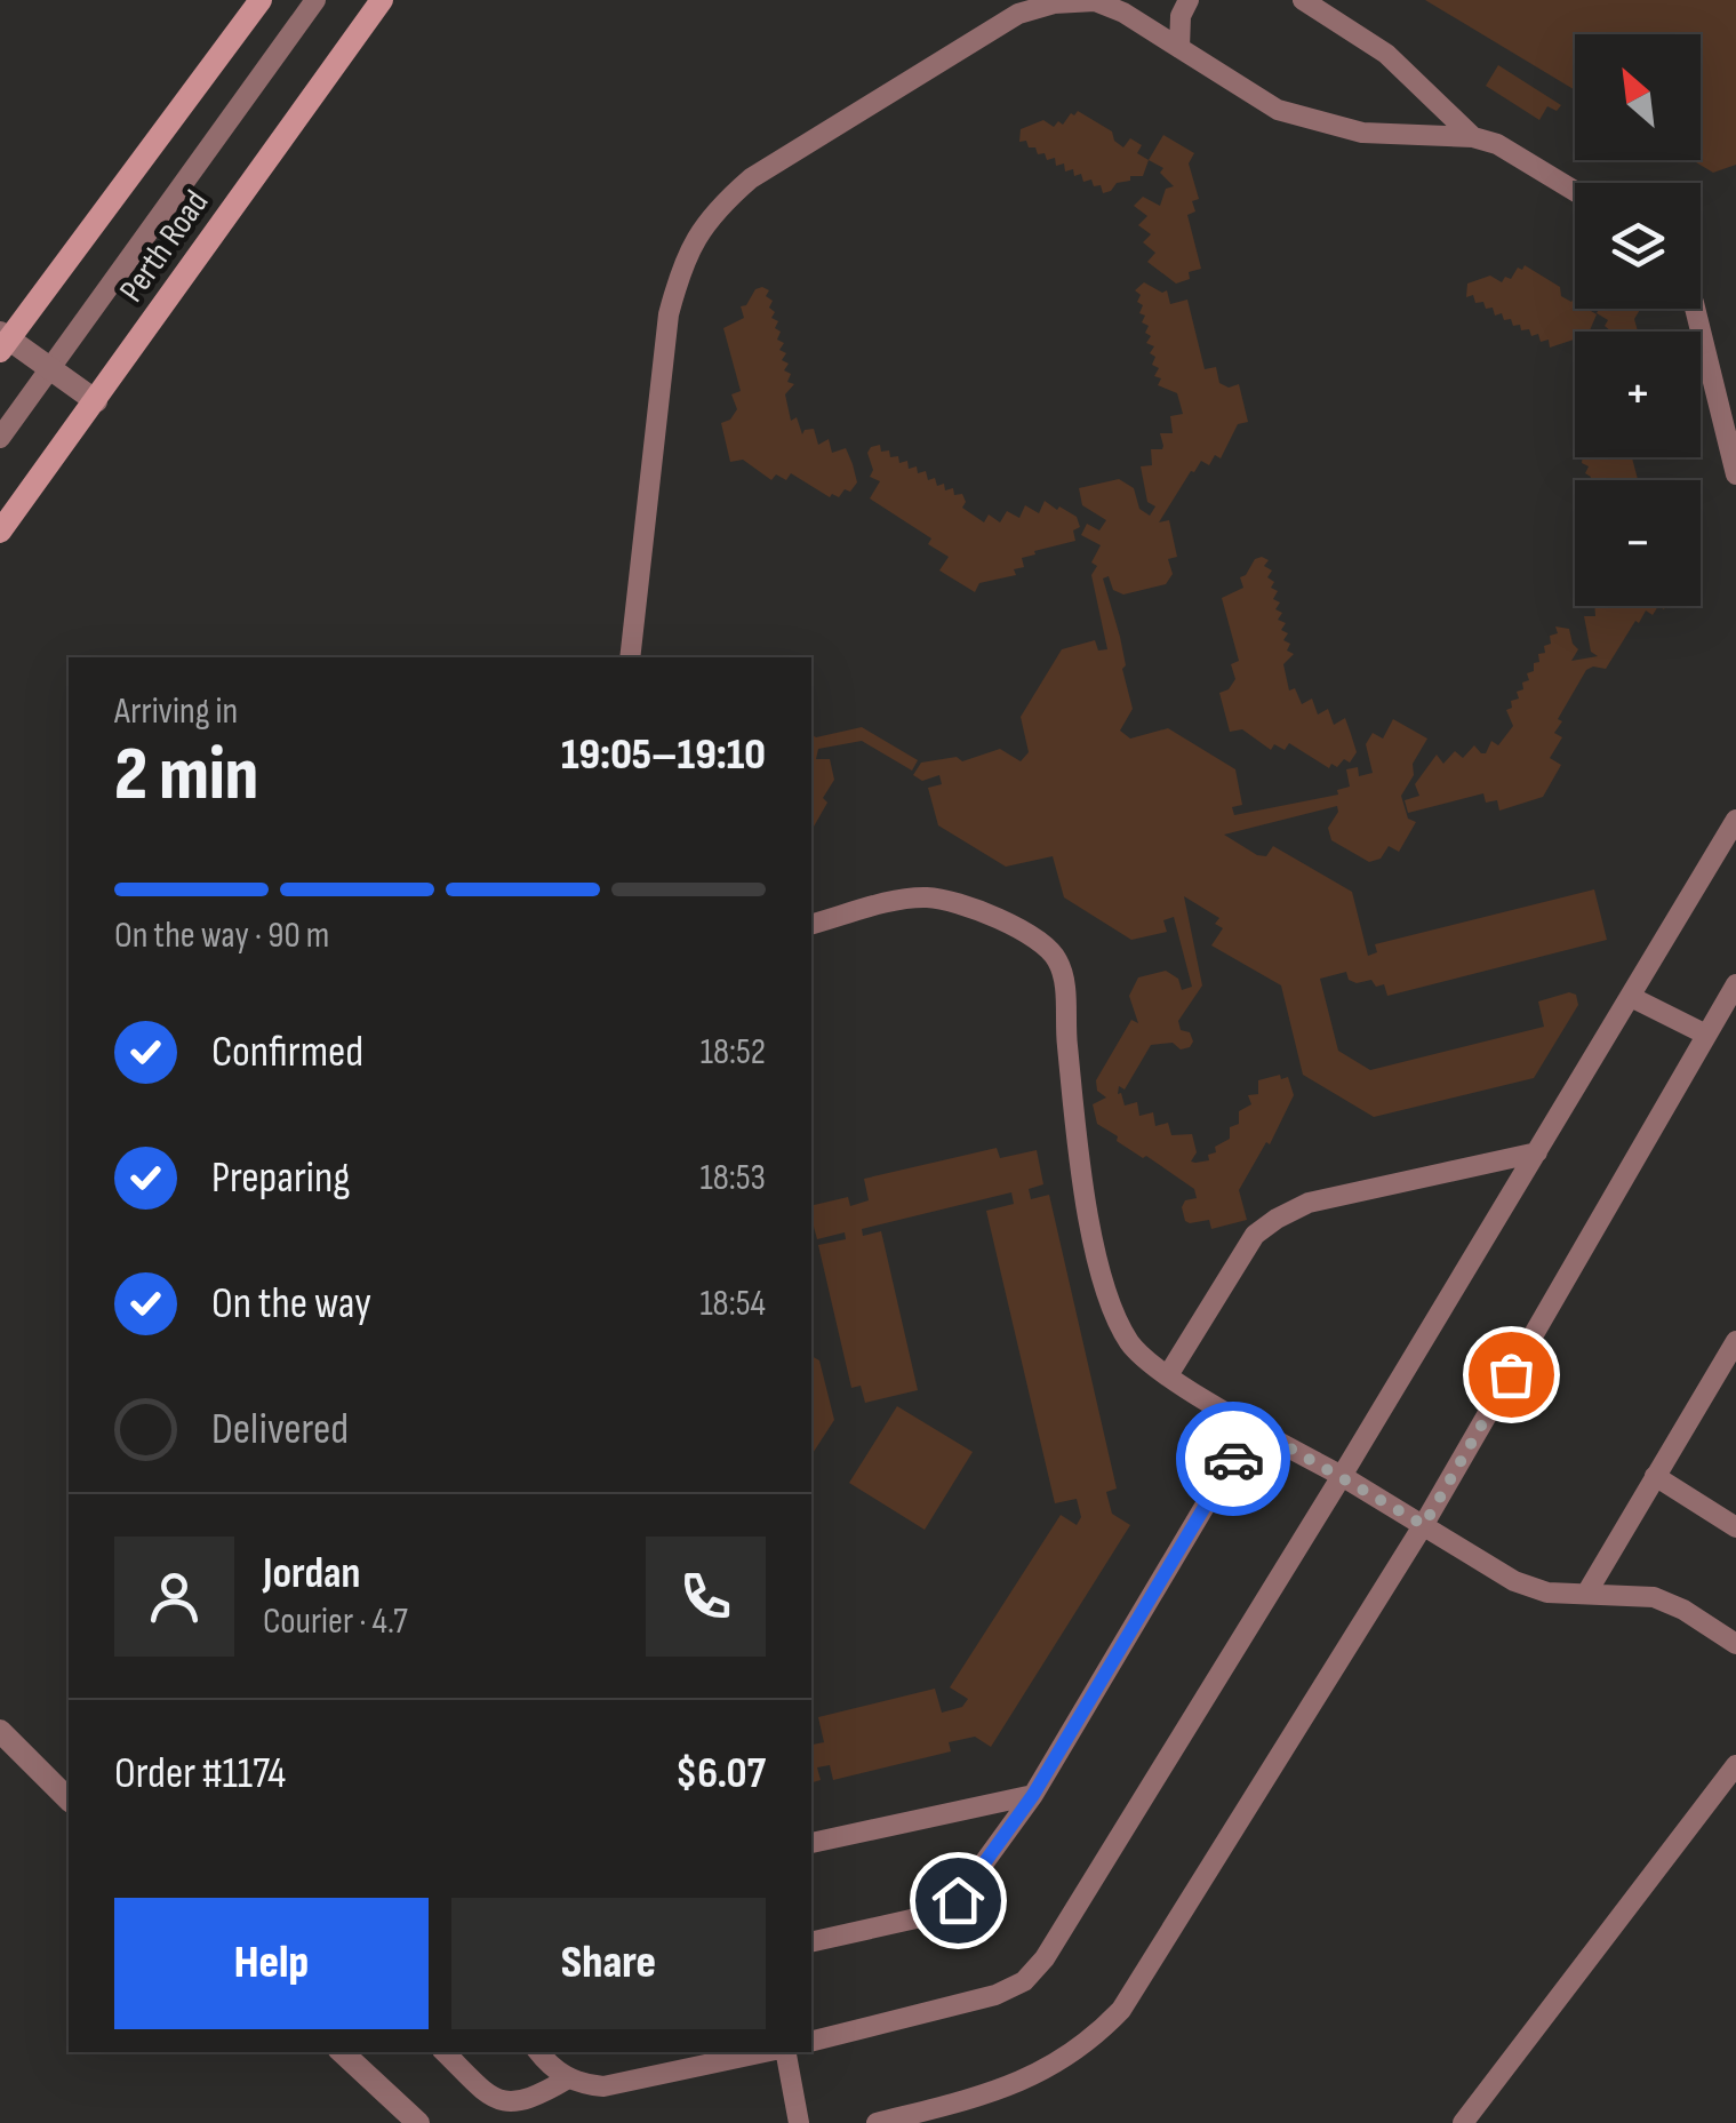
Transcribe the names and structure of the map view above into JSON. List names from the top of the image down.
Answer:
{
  "streets": {
    "main road": ["Perth Road"]
  },
  "north": "top left",
  "page": {
    "map_buttons": ["+", "−"],
    "heading": ["2 min", "Arriving in", "19:05–19:10"],
    "panel": [
      "Jordan",
      "Courier · 4.7",
      "Order #1174",
      "$6.07"
    ],
    "bar": "On the way · 90 m",
    "list": [
      ["Confirmed", "18:52"],
      ["Preparing", "18:53"],
      ["On the way", "18:54"],
      "Delivered"
    ],
    "buttons": ["Help", "Share"]
  }
}
